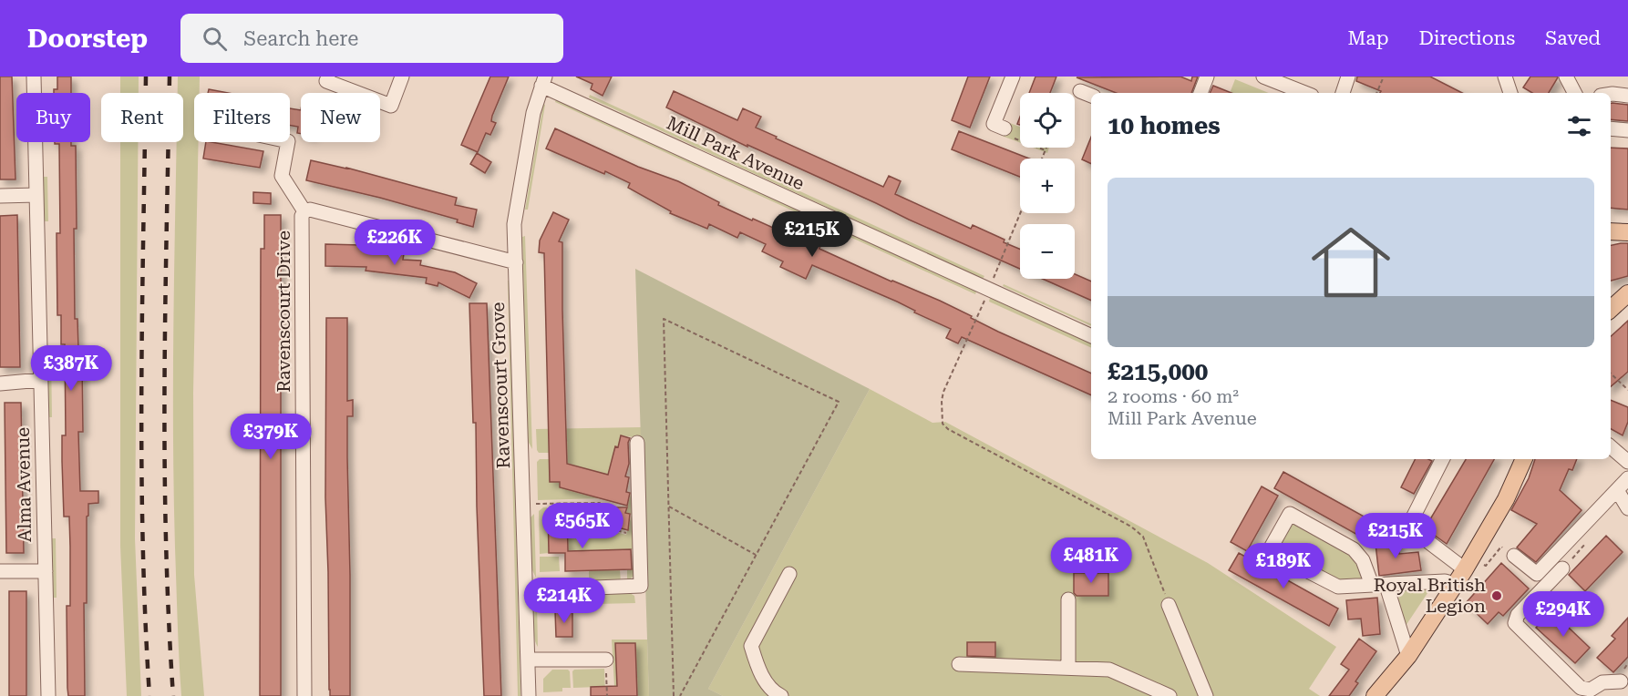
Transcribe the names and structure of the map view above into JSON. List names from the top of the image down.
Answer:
{
  "streets": {
    "street": [
      "Mill Park Avenue",
      "Ravenscourt Drive",
      "Ravenscourt Grove",
      "Alma Avenue"
    ]
  },
  "crossings": [
    ["Mill Park Avenue", "Ravenscourt Grove"],
    ["Ravenscourt Drive", "Ravenscourt Grove"]
  ],
  "places": ["Royal British Legion"],
  "page": {
    "header": "Doorstep",
    "search": "Search here",
    "nav": ["Map", "Directions", "Saved"],
    "map_buttons": ["+", "−"],
    "chip": [
      "Buy",
      "Rent",
      "Filters",
      "New"
    ],
    "heading": "10 homes",
    "list": [
      {
        "name": "£215,000",
        "note": "2 rooms · 60 m² · Mill Park Avenue"
      }
    ],
    "price": [
      "£215K",
      "£226K",
      "£387K",
      "£379K",
      "£565K",
      "£215K",
      "£481K",
      "£189K",
      "£214K",
      "£294K"
    ]
  }
}
